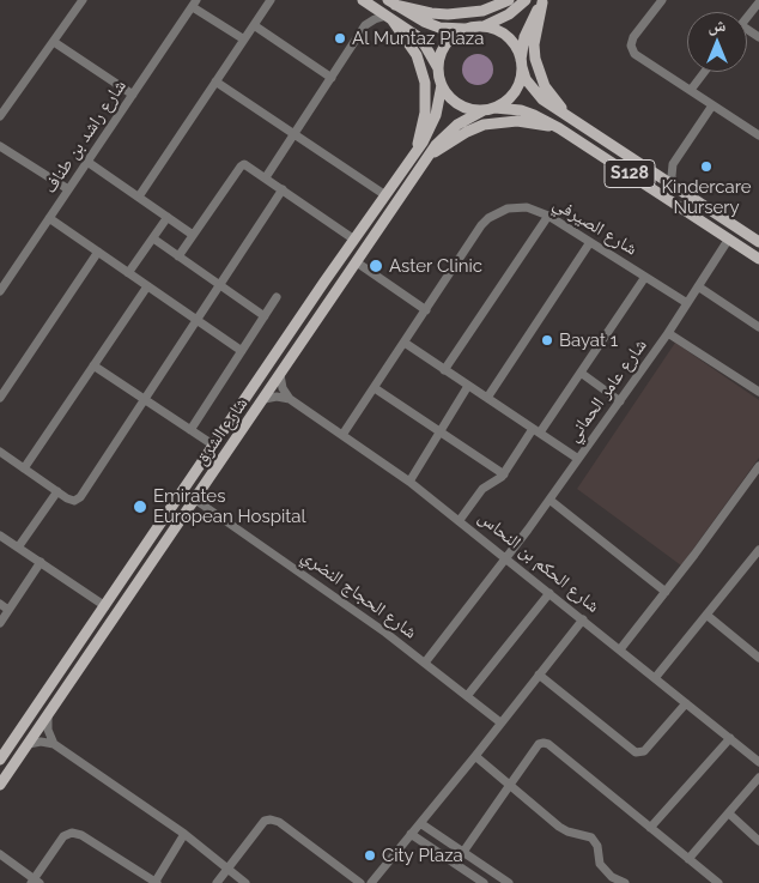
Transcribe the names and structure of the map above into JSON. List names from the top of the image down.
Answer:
{
  "streets": {
    "main road": ["S128", "شارع الشرق"],
    "street": [
      "شارع راشد بن طناف",
      "شارع الصيرفي",
      "شارع عامر الحماني",
      "شارع الحكم بن النحاس",
      "شارع الحجاج النضري"
    ]
  },
  "crossings": [
    ["S128", "شارع عامر الحماني"],
    ["S128", "شارع الشرق"],
    ["شارع الصيرفي", "شارع عامر الحماني"],
    ["شارع الصيرفي", "شارع الحكم بن النحاس"],
    ["شارع عامر الحماني", "شارع الحكم بن النحاس"],
    ["شارع عامر الحماني", "شارع الحجاج النضري"],
    ["شارع الشرق", "شارع الحجاج النضري"]
  ],
  "places": [
    "Al Muntaz Plaza",
    "Kindercare Nursery",
    "Aster Clinic",
    "Bayat 1",
    "Emirates European Hospital",
    "City Plaza"
  ],
  "north": "top"
}
